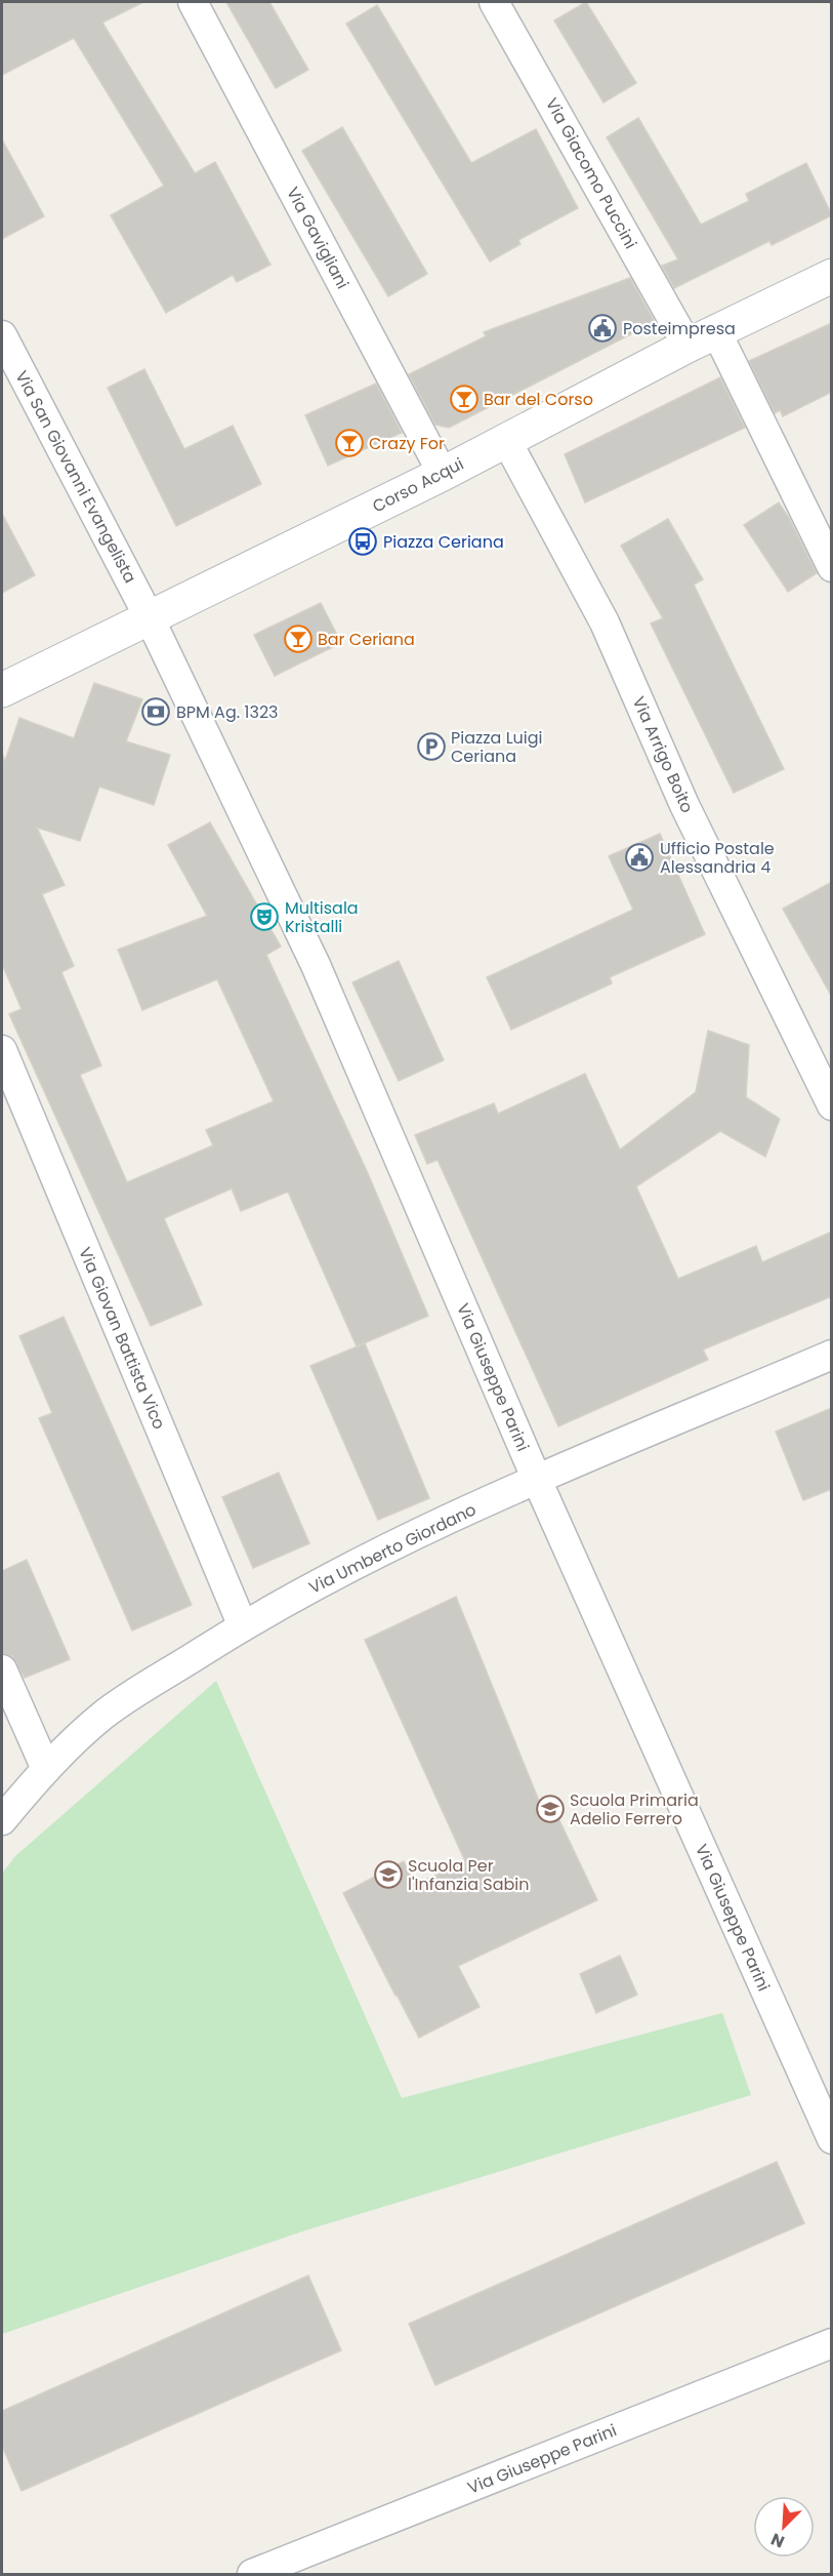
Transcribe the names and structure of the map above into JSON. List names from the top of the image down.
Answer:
{
  "streets": {
    "street": [
      "Via Giacomo Puccini",
      "Via Gavigliani",
      "Via San Giovanni Evangelista",
      "Corso Acqui",
      "Via Arrigo Boito",
      "Via Giovan Battista Vico",
      "Via Giuseppe Parini",
      "Via Umberto Giordano"
    ]
  },
  "crossings": [
    ["Via Giacomo Puccini", "Corso Acqui"],
    ["Via Gavigliani", "Corso Acqui"],
    ["Via San Giovanni Evangelista", "Corso Acqui"],
    ["Via San Giovanni Evangelista", "Via Giuseppe Parini"],
    ["Corso Acqui", "Via Arrigo Boito"],
    ["Corso Acqui", "Via Giuseppe Parini"],
    ["Via Giovan Battista Vico", "Via Umberto Giordano"],
    ["Via Giuseppe Parini", "Via Umberto Giordano"]
  ],
  "places": {
    "public building": ["Posteimpresa", "Ufficio Postale Alessandria 4"],
    "bar": ["Bar del Corso", "Crazy For", "Bar Ceriana"],
    "bus stop": ["Piazza Ceriana"],
    "bank": ["BPM Ag. 1323"],
    "parking": ["Piazza Luigi Ceriana"],
    "theatre": ["Multisala Kristalli"],
    "school or university": ["Scuola Primaria Adelio Ferrero", "Scuola Per l'Infanzia Sabin"]
  },
  "north": "bottom left"
}
